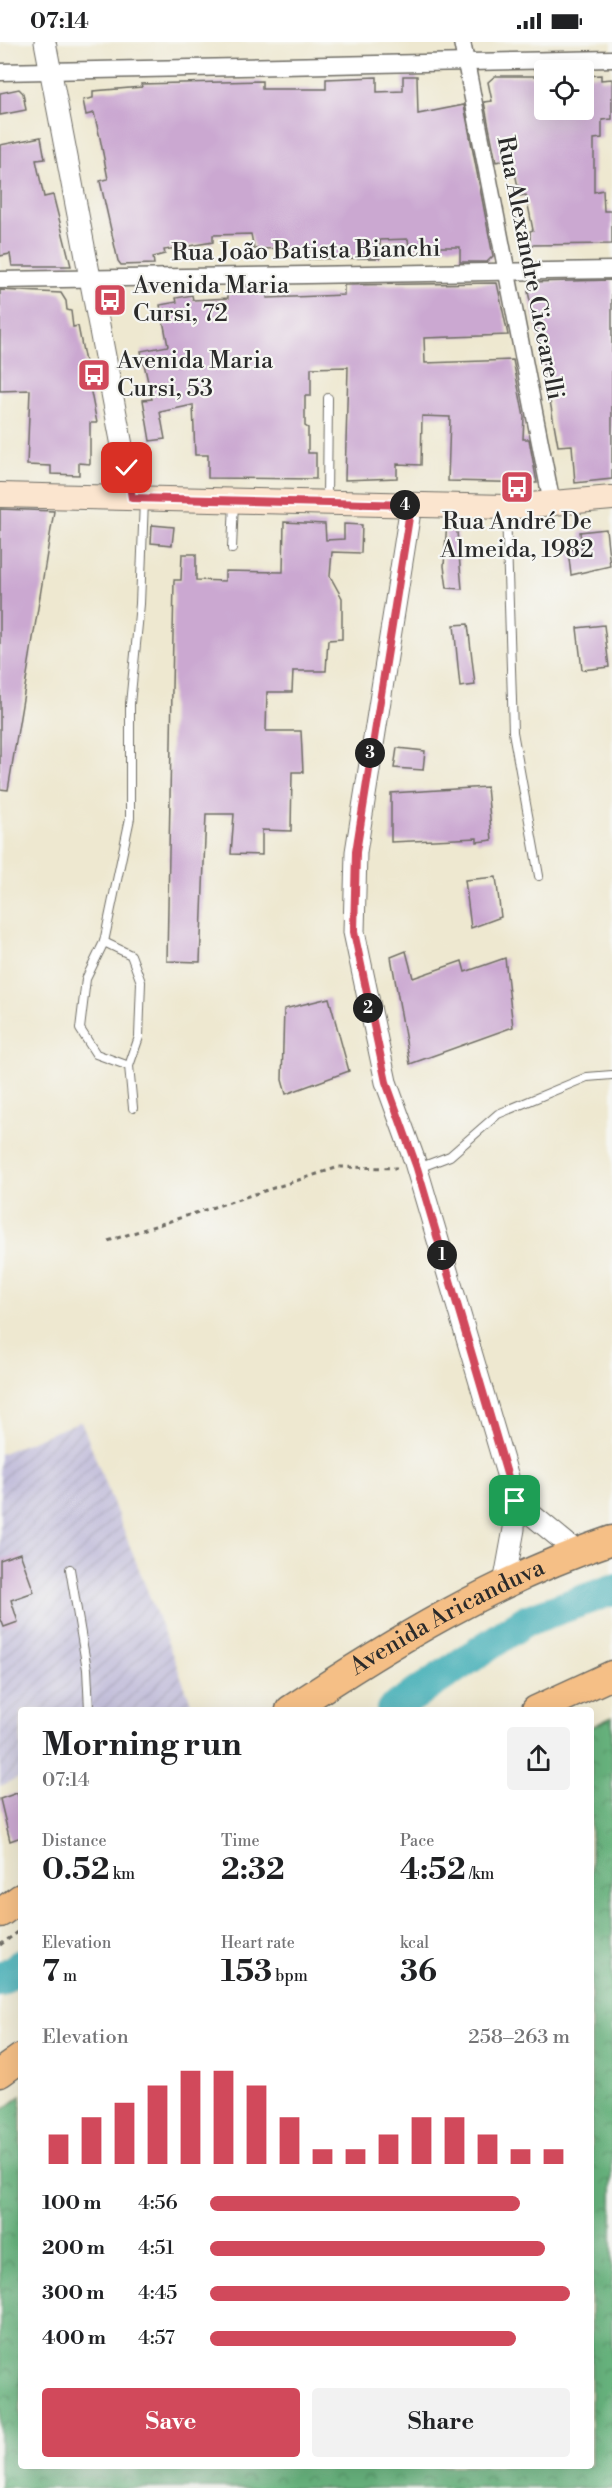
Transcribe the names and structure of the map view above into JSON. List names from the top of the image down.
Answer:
{
  "streets": {
    "highway": ["Avenida Aricanduva"],
    "street": ["Rua João Batista Bianchi", "Rua Alexandre Ciccarelli"]
  },
  "crossings": [
    ["Rua João Batista Bianchi", "Rua Alexandre Ciccarelli"]
  ],
  "places": {
    "bus stop": ["Avenida Maria Cursi, 72", "Avenida Maria Cursi, 53", "Rua André De Almeida, 1982"]
  },
  "page": {
    "status": "07:14",
    "pins": [
      "4",
      "3",
      "2",
      "1"
    ],
    "heading": ["Morning run", "07:14"],
    "stats": [
      ["Distance", "0.52 km"],
      ["Time", "2:32"],
      ["Pace", "4:52 /km"],
      ["Elevation", "7 m"],
      ["Heart rate", "153 bpm"],
      ["kcal", "36"]
    ],
    "chart": ["Elevation", "258–263 m"],
    "list": [
      {
        "name": "100 m",
        "note": "4:56"
      },
      {
        "name": "200 m",
        "note": "4:51"
      },
      {
        "name": "300 m",
        "note": "4:45"
      },
      {
        "name": "400 m",
        "note": "4:57"
      }
    ],
    "buttons": ["Save", "Share"]
  }
}
